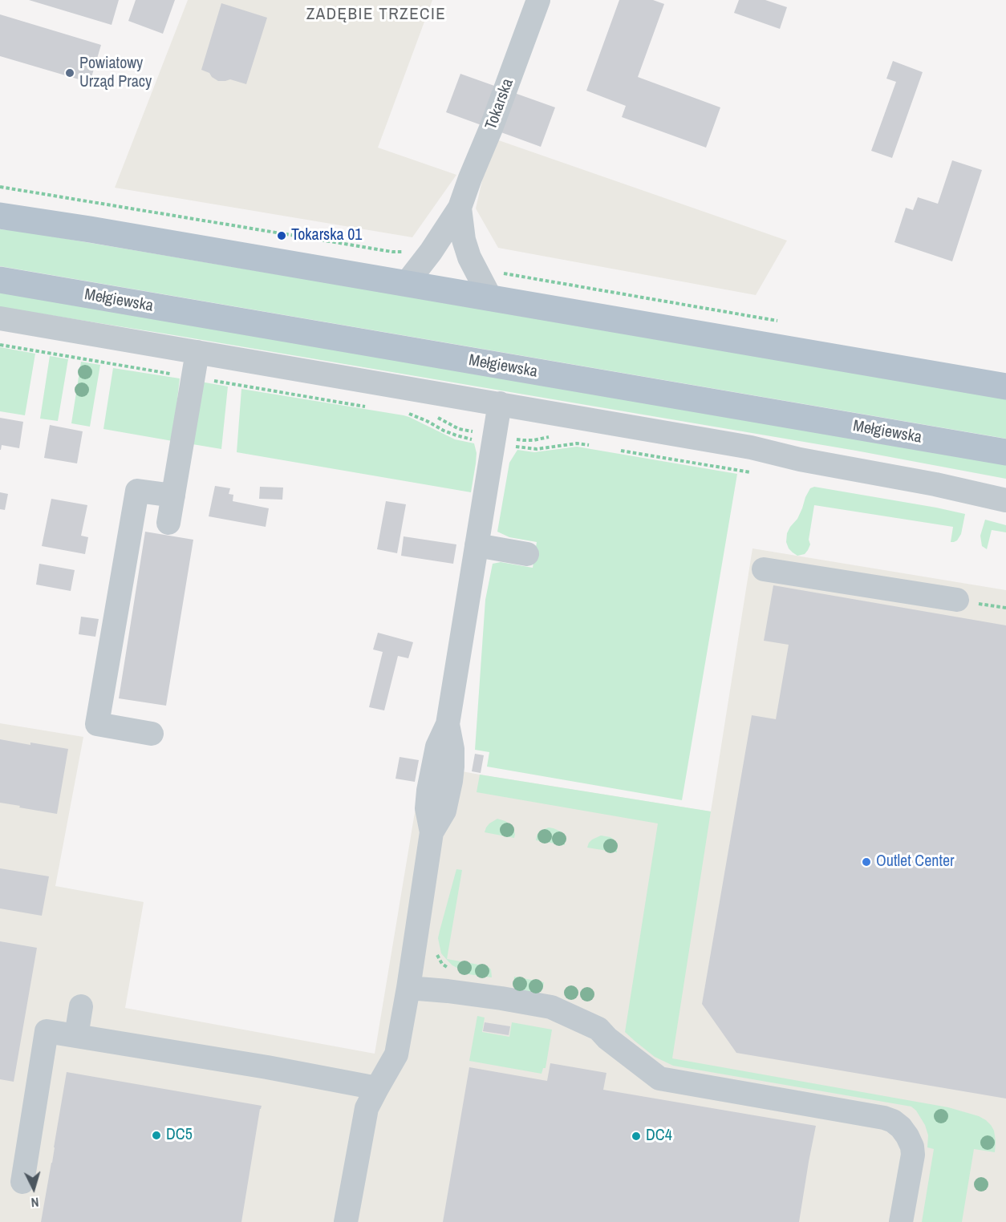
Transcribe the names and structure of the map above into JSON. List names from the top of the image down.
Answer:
{
  "streets": {
    "main road": ["Mełgiewska"],
    "street": ["Tokarska"]
  },
  "districts": ["ZADĘBIE TRZECIE"],
  "places": [
    "Powiatowy Urząd Pracy",
    "Tokarska 01",
    "Outlet Center",
    "DC5",
    "DC4"
  ],
  "north": "bottom"
}
